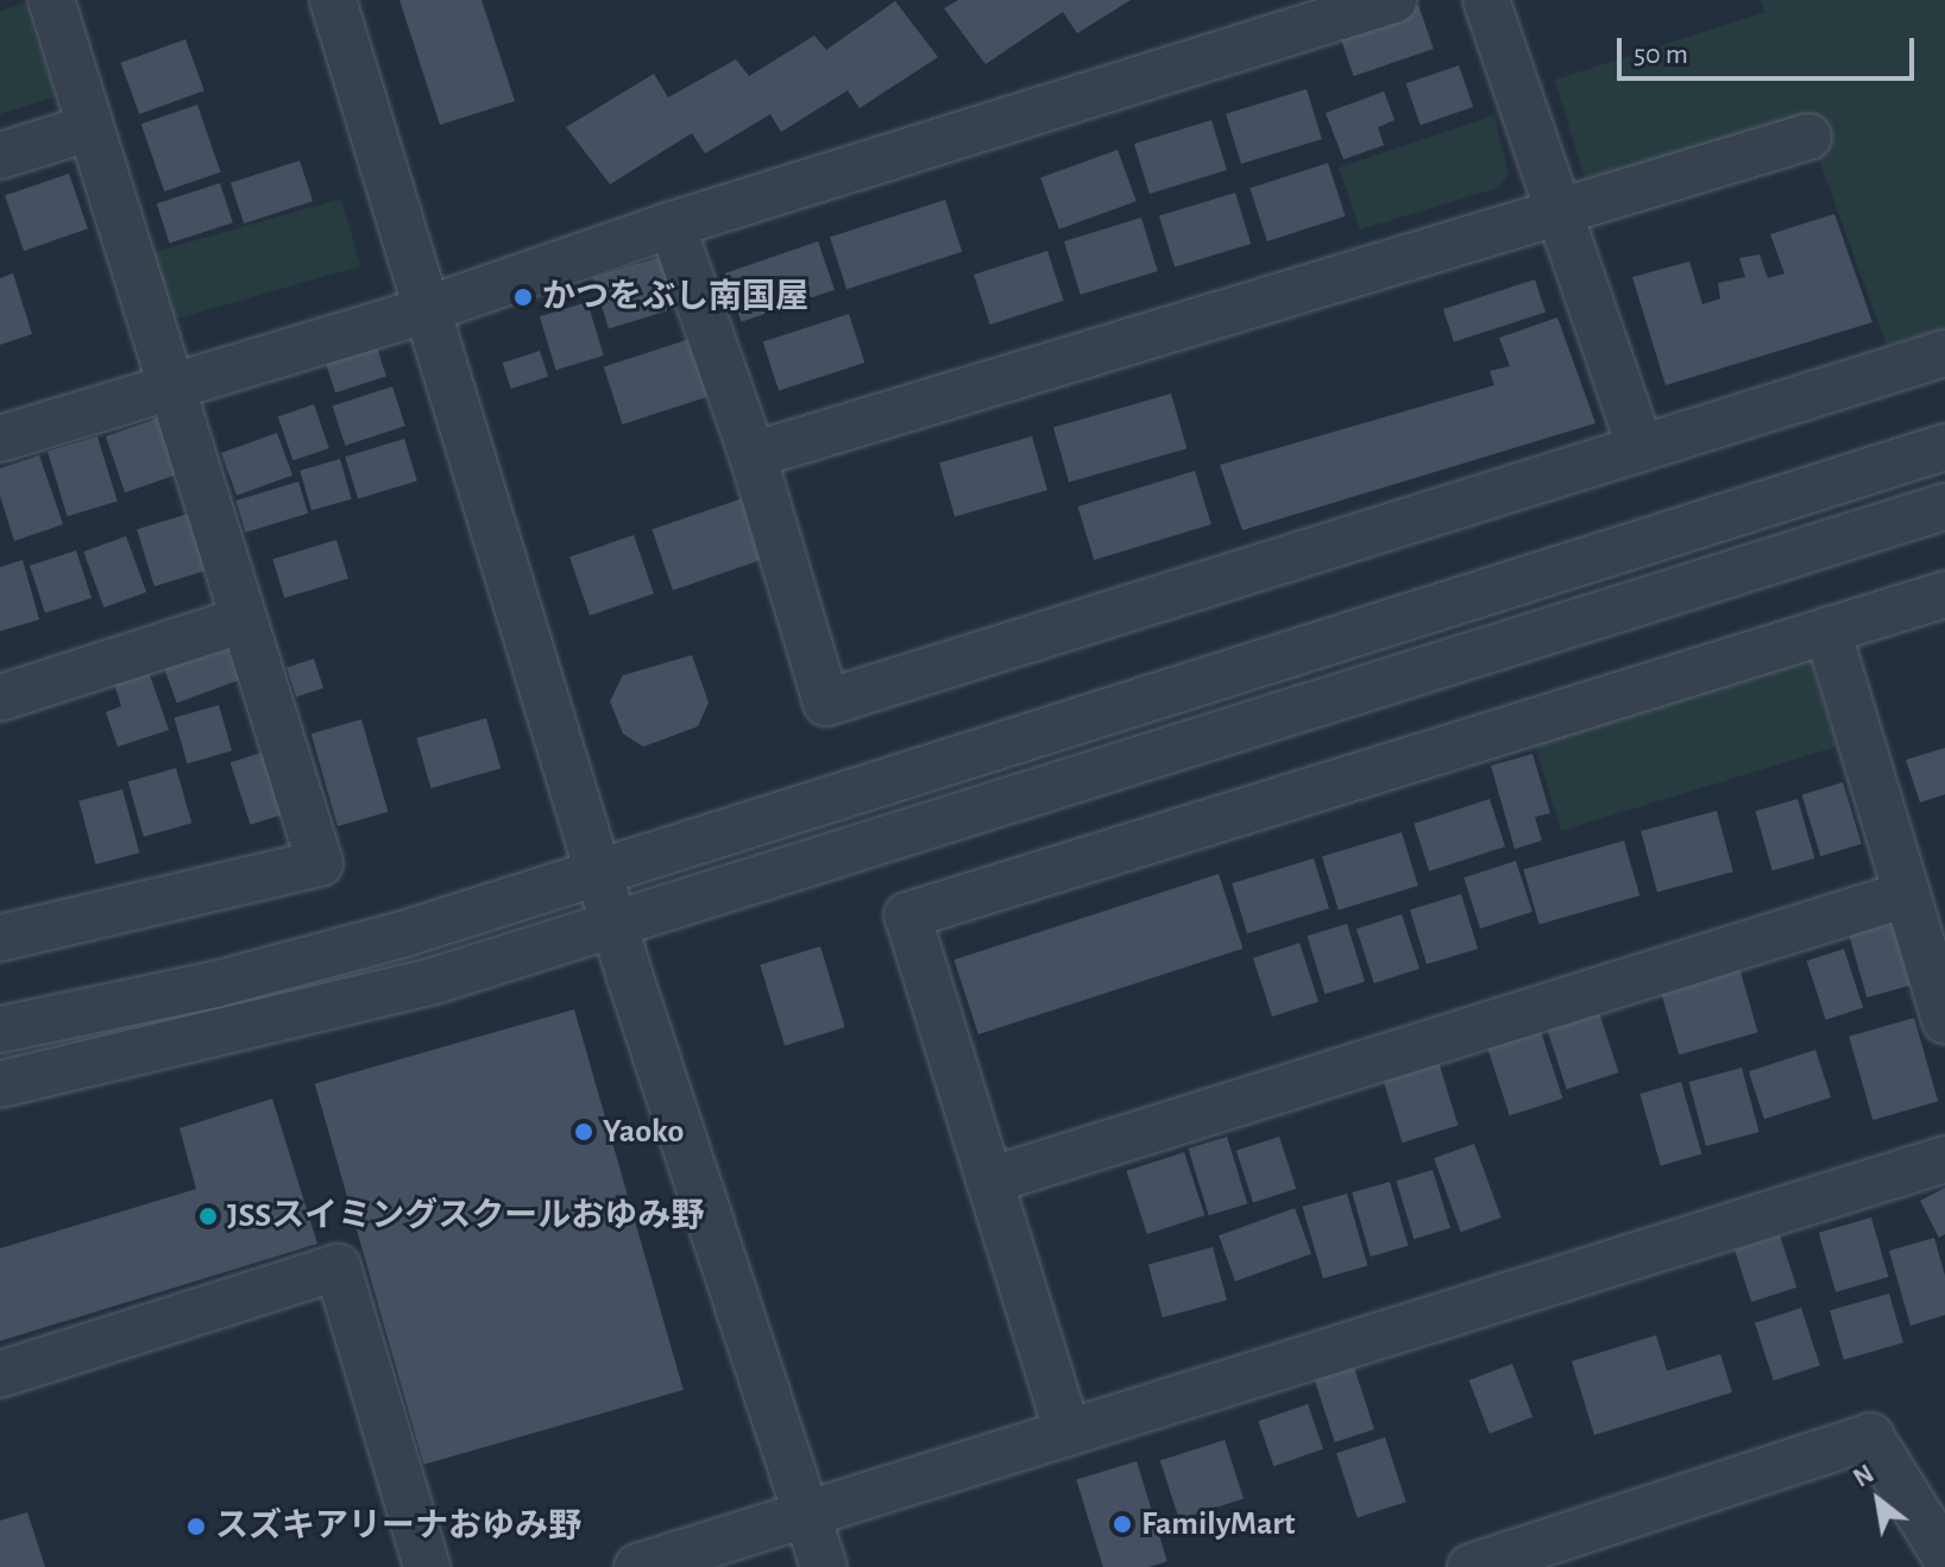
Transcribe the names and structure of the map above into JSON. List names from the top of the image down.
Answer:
{
  "places": [
    "かつをぶし南国屋",
    "Yaoko",
    "JSSスイミングスクールおゆみ野",
    "FamilyMart",
    "スズキアリーナおゆみ野"
  ],
  "scale_bar": "50 m",
  "north": "top left"
}
